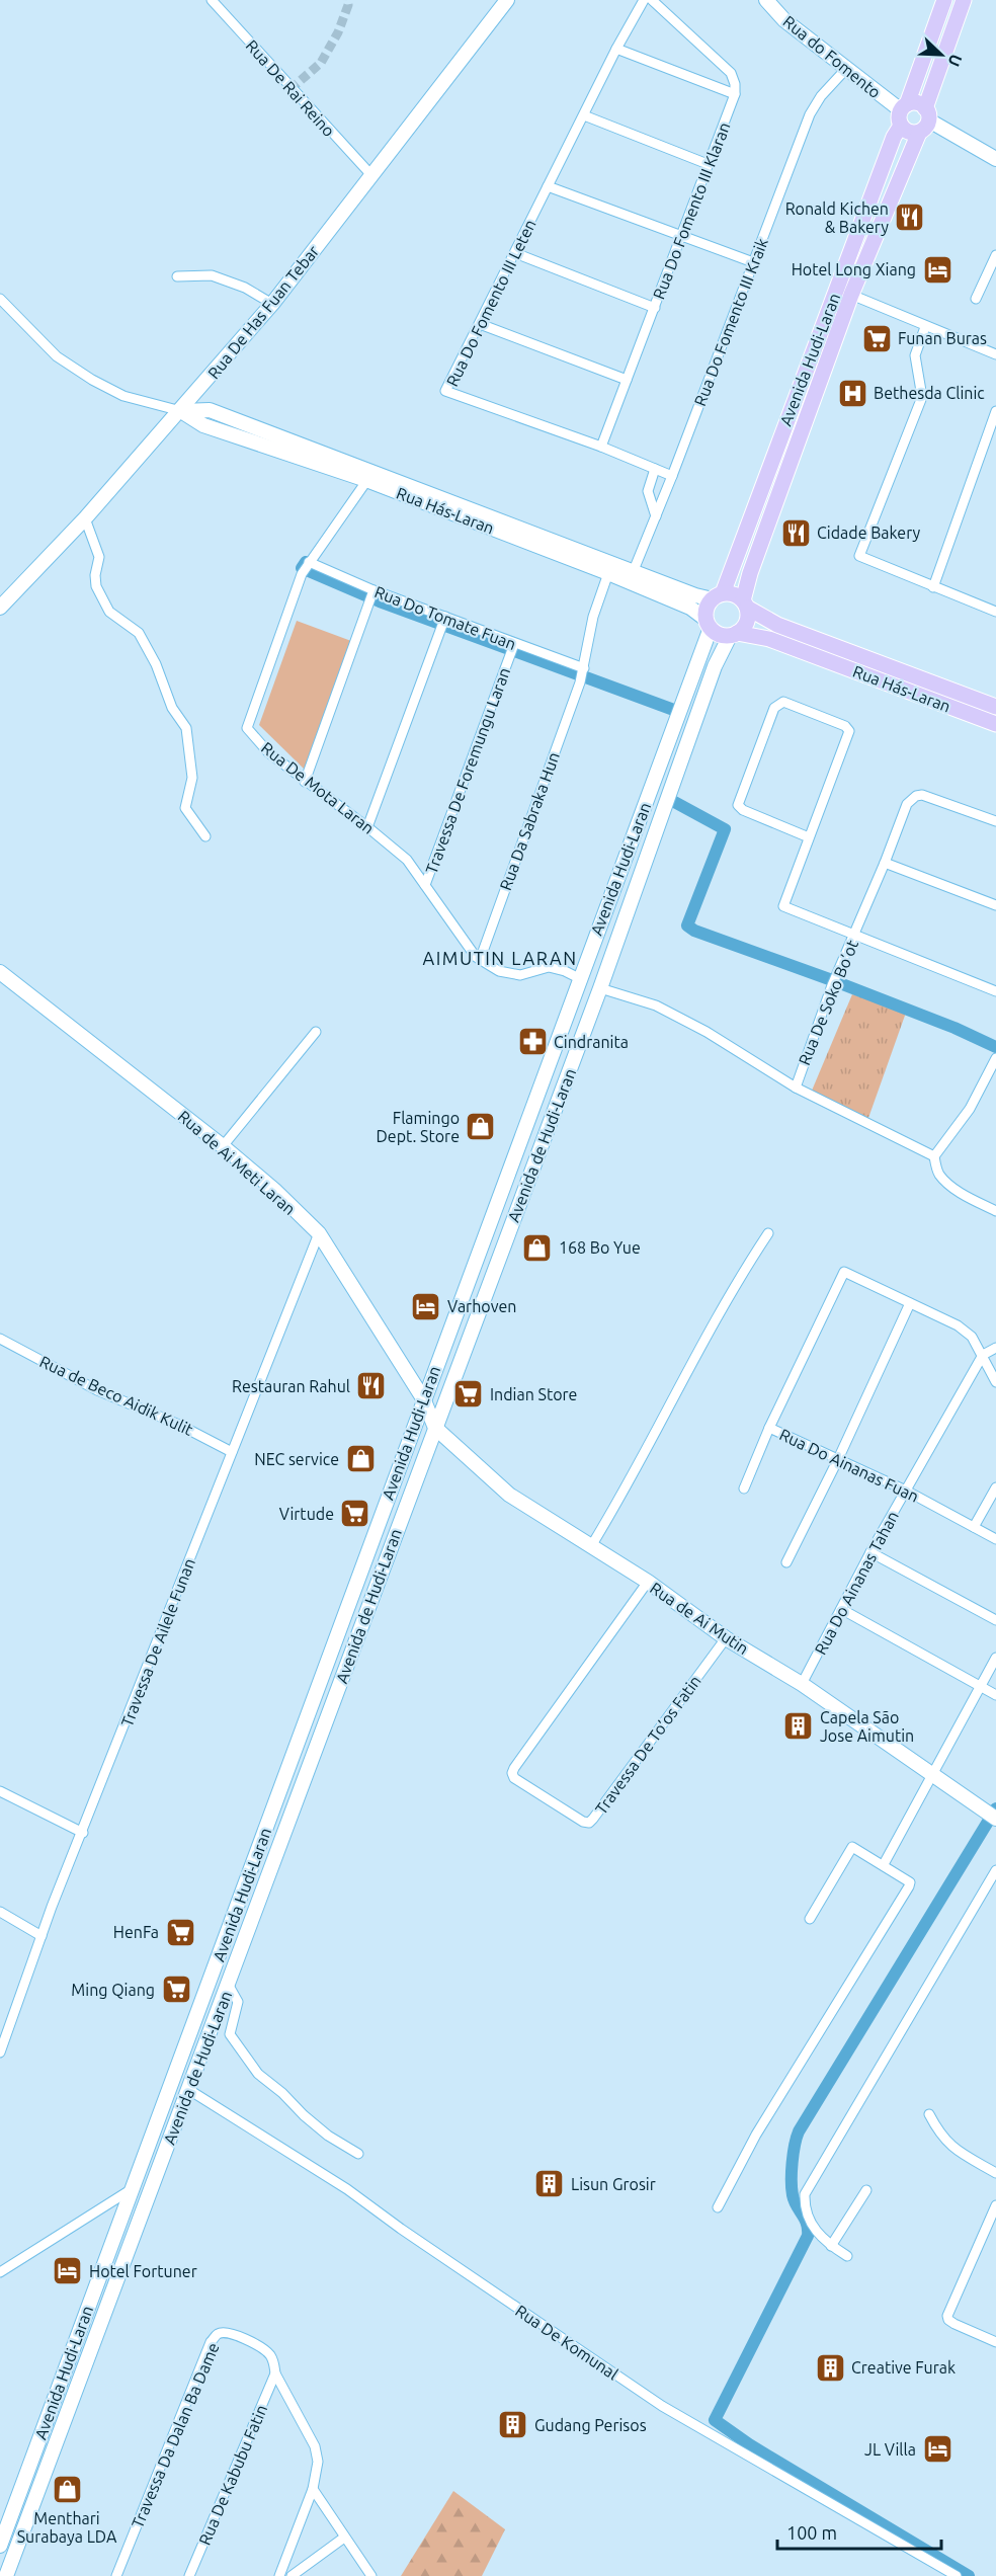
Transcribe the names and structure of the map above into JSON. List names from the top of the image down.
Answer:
{
  "streets": {
    "main road": [
      "Rua do Fomento",
      "Rua De Has Fuan Tebar",
      "Avenida Hudi-Laran",
      "Rua Hás-Laran",
      "Avenida de Hudi-Laran",
      "Rua de Ai Meti Laran",
      "Rua de Ai Mutin"
    ],
    "street": [
      "Rua De Rai Reino",
      "Rua Do Fomento III Klaran",
      "Rua Do Fomento III Leten",
      "Rua Do Fomento III Kraik",
      "Rua Do Tomate Fuan",
      "Travessa De Foremungu Laran",
      "Rua De Mota Laran",
      "Rua Da Sabraka Hun",
      "Rua De Soko Bo’ot",
      "Rua de Beco Aidik Kulit",
      "Rua Do Ainanas Fuan",
      "Rua Do Ainanas Tahan",
      "Travessa De Ailele Funan",
      "Travessa De To’os Fatin",
      "Rua De Komunal",
      "Travessa Da Dalan Ba Dame",
      "Rua De Kabubu Fatin"
    ]
  },
  "crossings": [
    ["Rua do Fomento", "Rua Do Fomento III Kraik"],
    ["Rua do Fomento", "Avenida Hudi-Laran"],
    ["Rua De Rai Reino", "Rua De Has Fuan Tebar"],
    ["Rua Do Fomento III Klaran", "Rua Do Fomento III Leten"],
    ["Rua Do Fomento III Leten", "Rua Do Fomento III Kraik"],
    ["Rua De Has Fuan Tebar", "Rua Hás-Laran"],
    ["Rua Do Fomento III Kraik", "Rua Hás-Laran"],
    ["Avenida Hudi-Laran", "Rua Hás-Laran"],
    ["Avenida Hudi-Laran", "Rua De Mota Laran"],
    ["Avenida Hudi-Laran", "Avenida de Hudi-Laran"],
    ["Avenida Hudi-Laran", "Rua de Ai Meti Laran"],
    ["Avenida Hudi-Laran", "Rua de Ai Mutin"],
    ["Rua Hás-Laran", "Rua De Mota Laran"],
    ["Rua Hás-Laran", "Avenida de Hudi-Laran"],
    ["Rua Do Tomate Fuan", "Travessa De Foremungu Laran"],
    ["Rua Do Tomate Fuan", "Rua De Mota Laran"],
    ["Rua Do Tomate Fuan", "Rua Da Sabraka Hun"],
    ["Travessa De Foremungu Laran", "Rua De Mota Laran"],
    ["Rua De Mota Laran", "Rua Da Sabraka Hun"],
    ["Rua De Soko Bo’ot", "Avenida de Hudi-Laran"],
    ["Avenida de Hudi-Laran", "Rua de Ai Mutin"],
    ["Avenida de Hudi-Laran", "Rua De Komunal"],
    ["Rua de Ai Meti Laran", "Rua de Ai Mutin"],
    ["Rua de Ai Meti Laran", "Travessa De Ailele Funan"],
    ["Rua de Beco Aidik Kulit", "Travessa De Ailele Funan"],
    ["Rua Do Ainanas Fuan", "Rua Do Ainanas Tahan"],
    ["Rua Do Ainanas Tahan", "Rua de Ai Mutin"],
    ["Rua de Ai Mutin", "Travessa De To’os Fatin"],
    ["Travessa Da Dalan Ba Dame", "Rua De Kabubu Fatin"]
  ],
  "districts": ["AIMUTIN LARAN"],
  "places": {
    "restaurant": ["Ronald Kichen & Bakery", "Cidade Bakery", "Restauran Rahul"],
    "hotel": [
      "Hotel Long Xiang",
      "Varhoven",
      "Hotel Fortuner",
      "JL Villa"
    ],
    "supermarket": [
      "Funan Buras",
      "Indian Store",
      "Virtude",
      "HenFa",
      "Ming Qiang"
    ],
    "hospital": ["Bethesda Clinic"],
    "pharmacy": ["Cindranita"],
    "shop": [
      "Flamingo Dept. Store",
      "168 Bo Yue",
      "NEC service",
      "Menthari Surabaya LDA"
    ],
    "building": [
      "Capela São Jose Aimutin",
      "Lisun Grosir",
      "Creative Furak",
      "Gudang Perisos"
    ]
  },
  "scale_bar": "100 m",
  "north": "bottom right"
}
